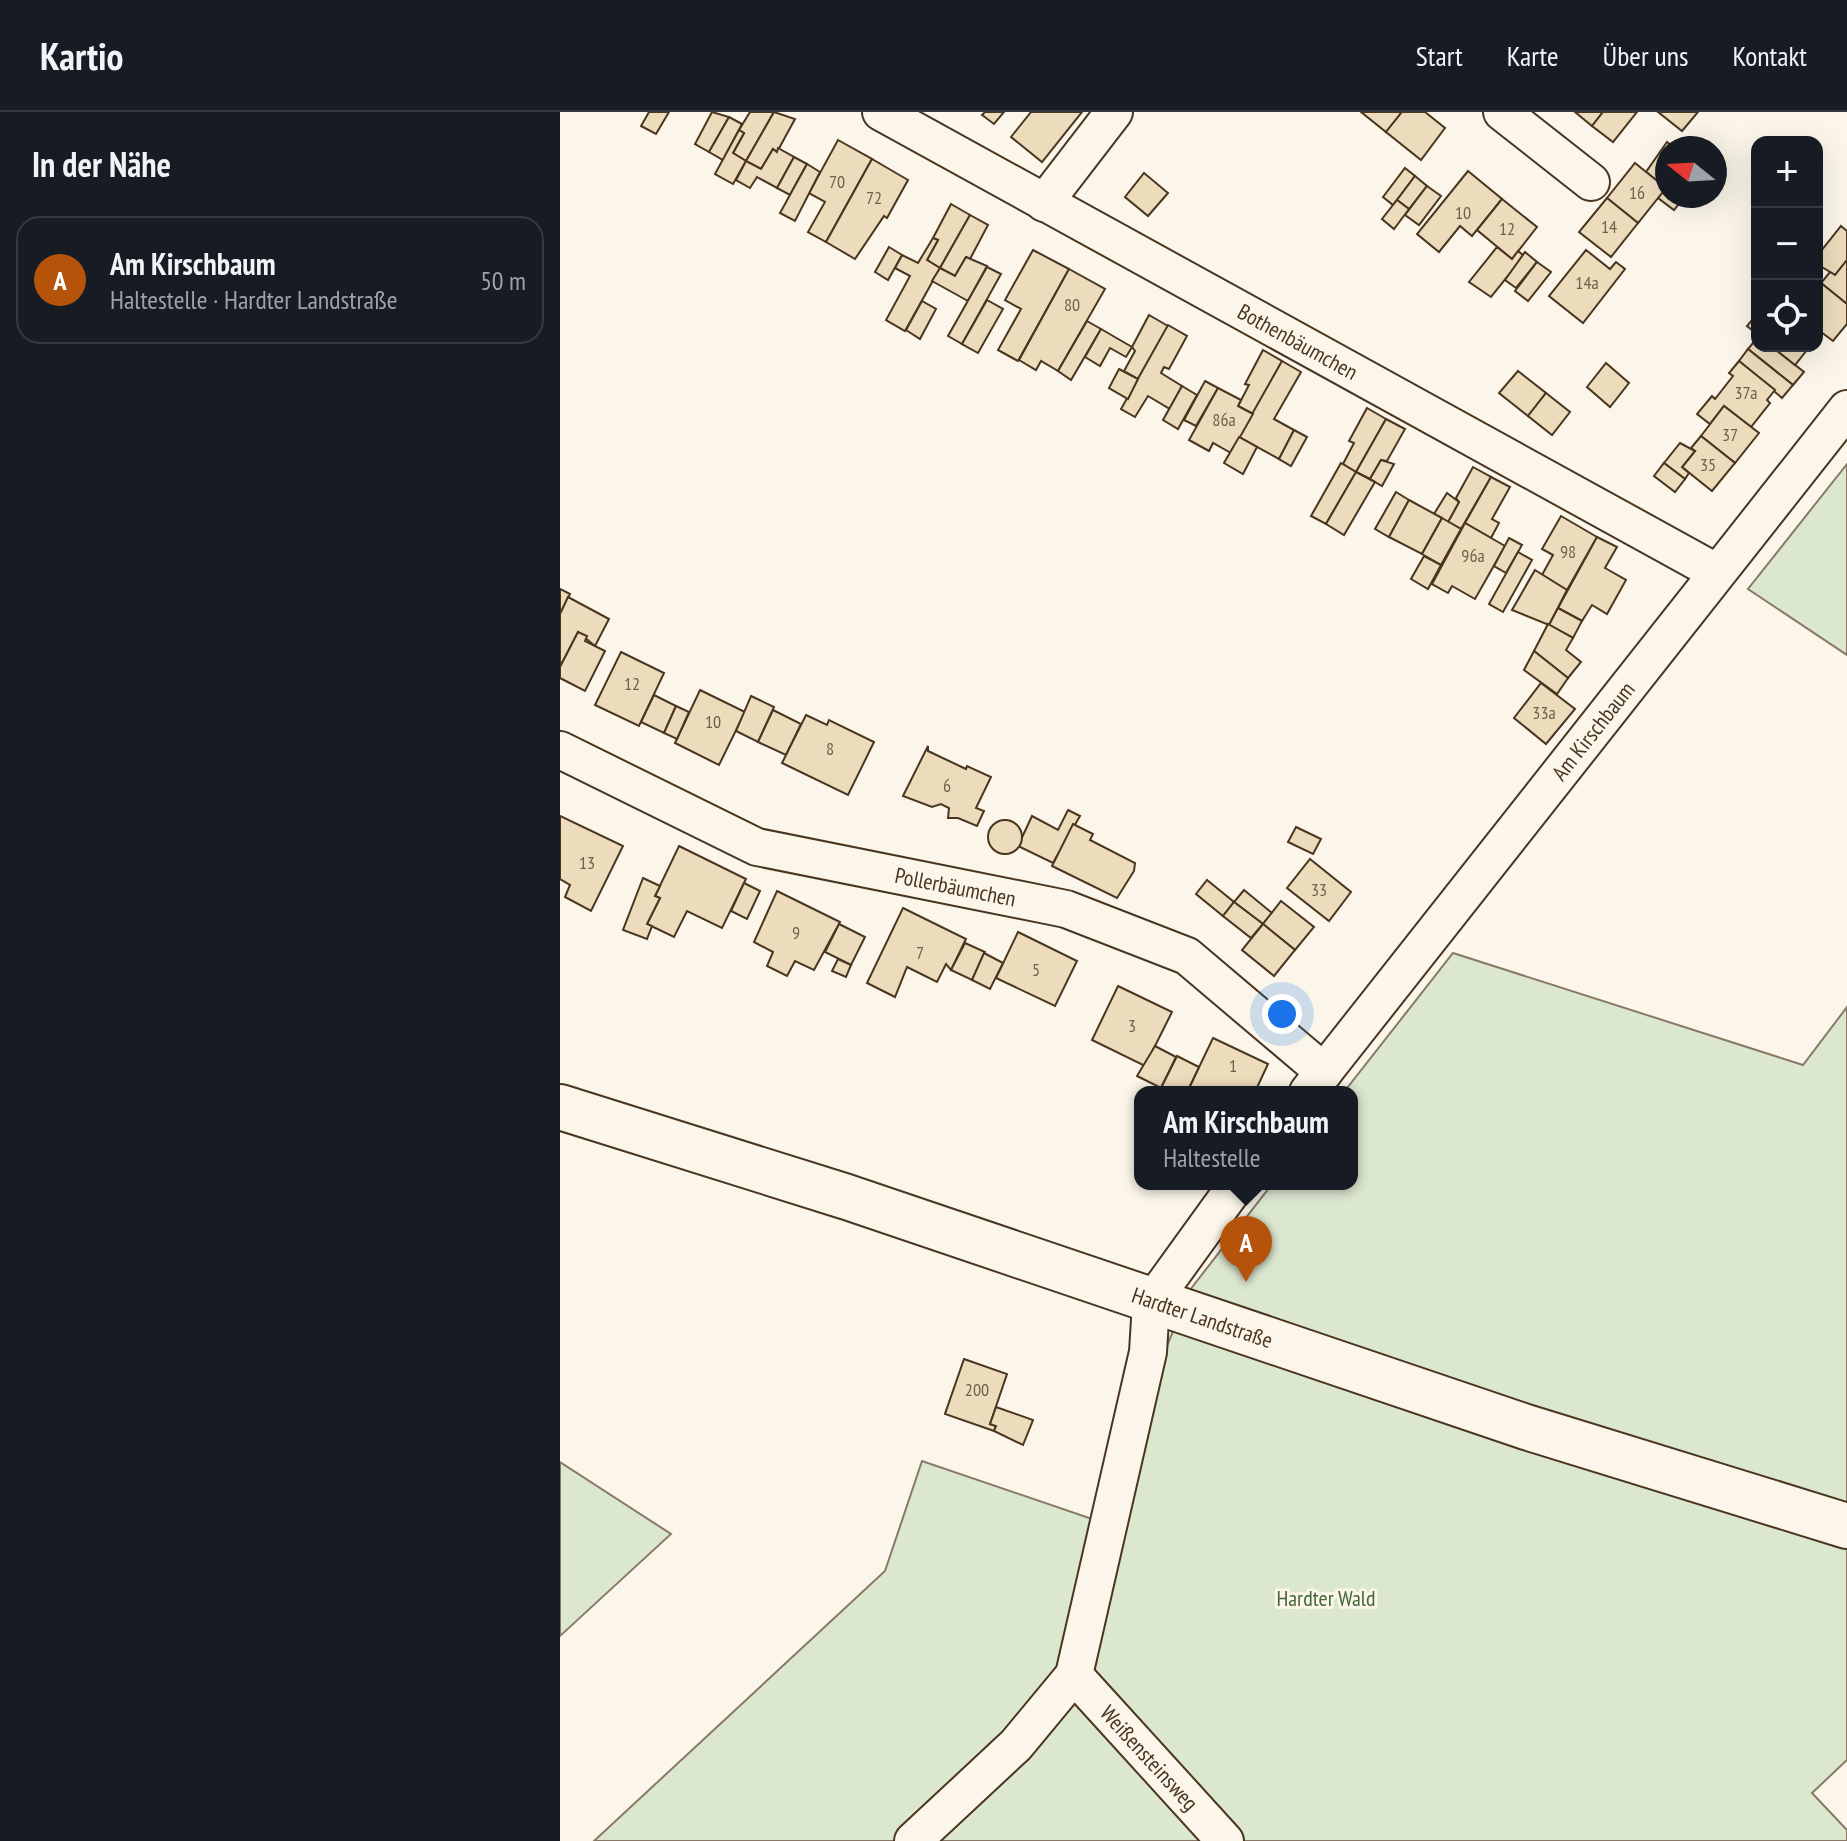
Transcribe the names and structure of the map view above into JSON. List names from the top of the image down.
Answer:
{
  "streets": {
    "main road": ["Hardter Landstraße"],
    "street": [
      "Bothenbäumchen",
      "Am Kirschbaum",
      "Pollerbäumchen",
      "Weißensteinsweg"
    ]
  },
  "crossings": [
    ["Bothenbäumchen", "Am Kirschbaum"],
    ["Am Kirschbaum", "Pollerbäumchen"]
  ],
  "parks": ["Hardter Wald"],
  "house_numbers": [
    "70",
    "16",
    "72",
    "10",
    "14",
    "12",
    "14a",
    "80",
    "37a",
    "86a",
    "37",
    "35",
    "98",
    "96a",
    "12",
    "33a",
    "10",
    "8",
    "6",
    "13",
    "33",
    "9",
    "7",
    "5",
    "3",
    "1",
    "200"
  ],
  "north": "left",
  "page": {
    "header": "Kartio",
    "nav": [
      "Start",
      "Karte",
      "Über uns",
      "Kontakt"
    ],
    "heading": "In der Nähe",
    "map_buttons": ["+", "−"],
    "list": [
      {
        "mark": "A",
        "name": "Am Kirschbaum",
        "note": "Haltestelle · Hardter Landstraße",
        "value": "50 m"
      }
    ],
    "popup": ["Am Kirschbaum", "Haltestelle"],
    "pins": "A"
  }
}
